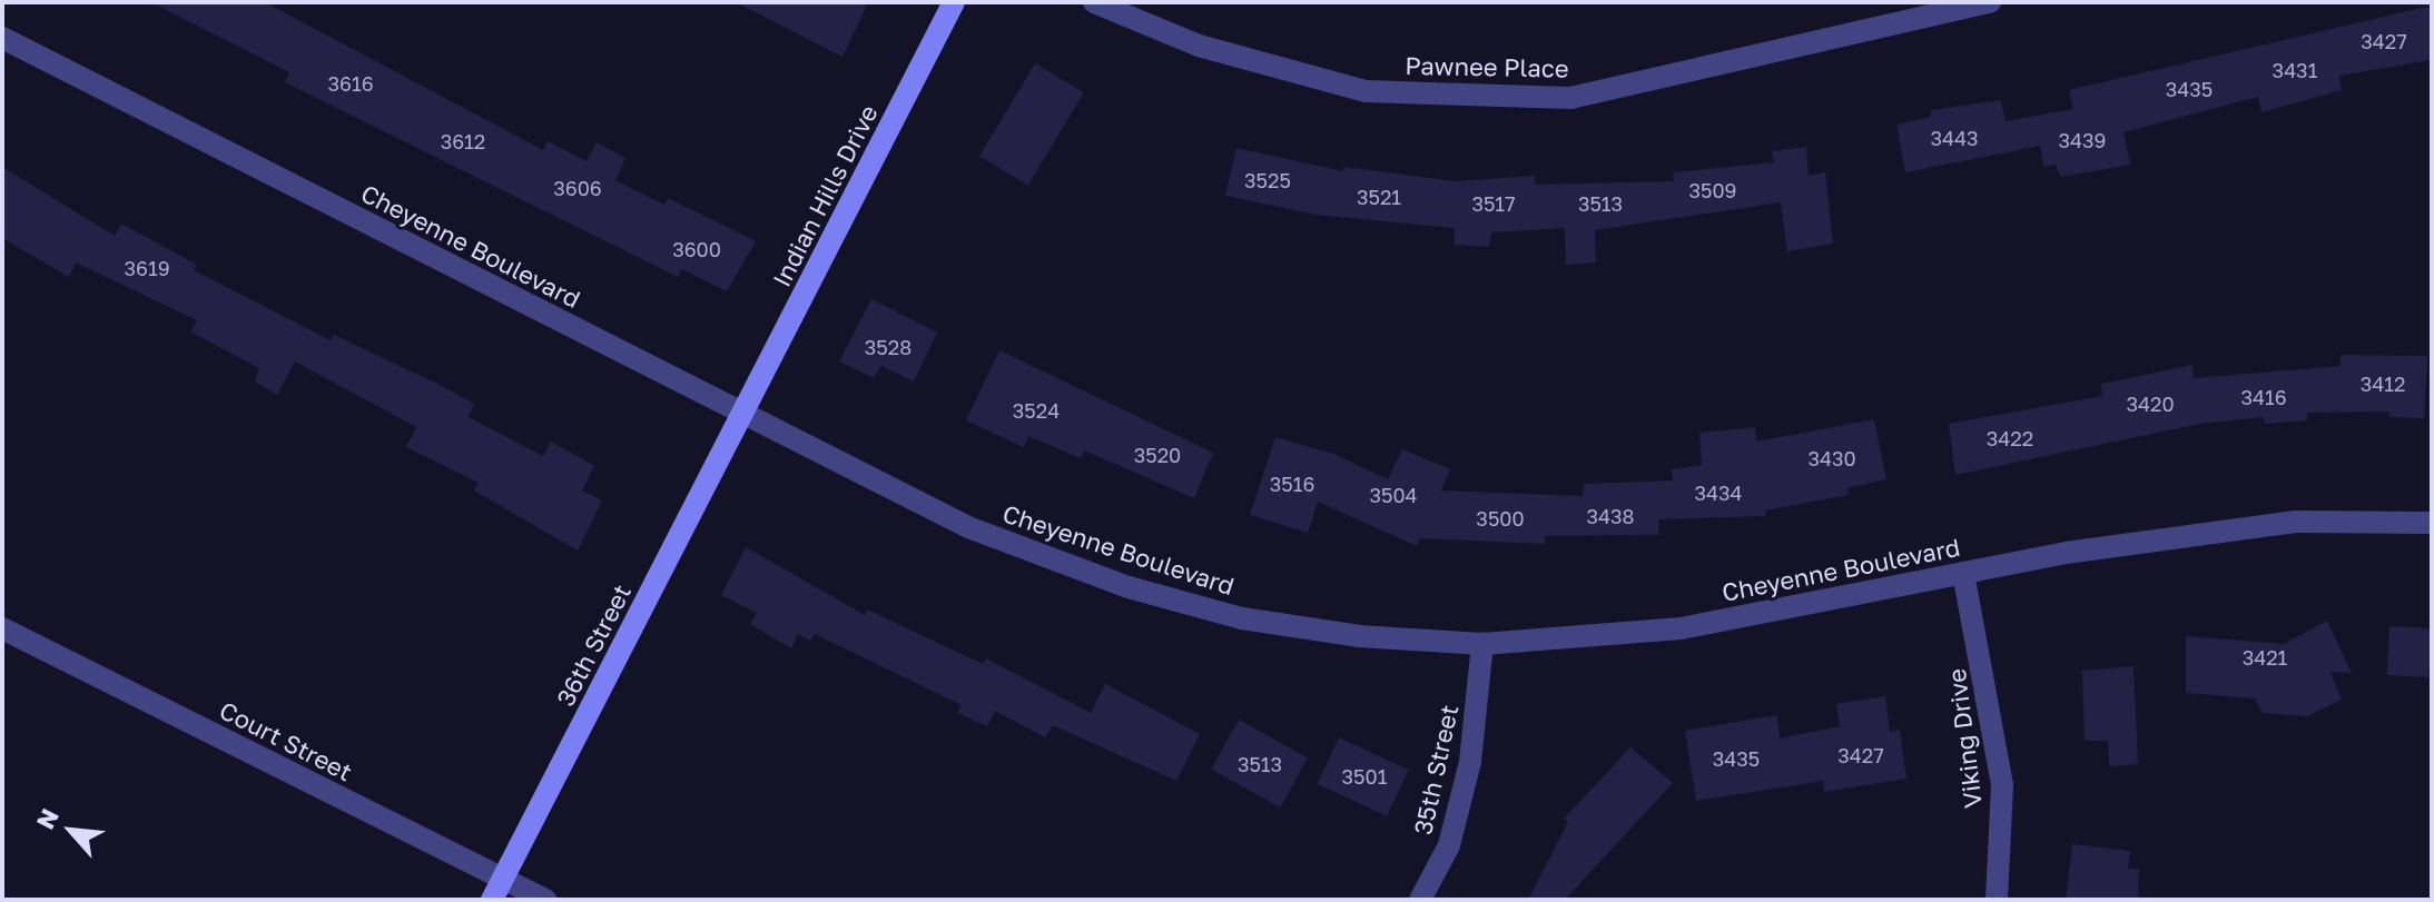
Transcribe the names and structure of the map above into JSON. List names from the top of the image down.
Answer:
{
  "streets": {
    "main road": ["Indian Hills Drive", "36th Street"],
    "street": [
      "Pawnee Place",
      "Cheyenne Boulevard",
      "Viking Drive",
      "Court Street",
      "35th Street"
    ]
  },
  "crossings": [
    ["Indian Hills Drive", "Cheyenne Boulevard"],
    ["Indian Hills Drive", "36th Street"],
    ["Cheyenne Boulevard", "36th Street"],
    ["Cheyenne Boulevard", "Viking Drive"],
    ["Cheyenne Boulevard", "35th Street"],
    ["36th Street", "Court Street"]
  ],
  "house_numbers": [
    "3427",
    "3431",
    "3616",
    "3435",
    "3443",
    "3439",
    "3612",
    "3525",
    "3606",
    "3509",
    "3521",
    "3517",
    "3513",
    "3600",
    "3619",
    "3528",
    "3412",
    "3416",
    "3420",
    "3524",
    "3422",
    "3520",
    "3430",
    "3516",
    "3434",
    "3504",
    "3438",
    "3500",
    "3421",
    "3427",
    "3435",
    "3513",
    "3501"
  ],
  "north": "top left"
}
